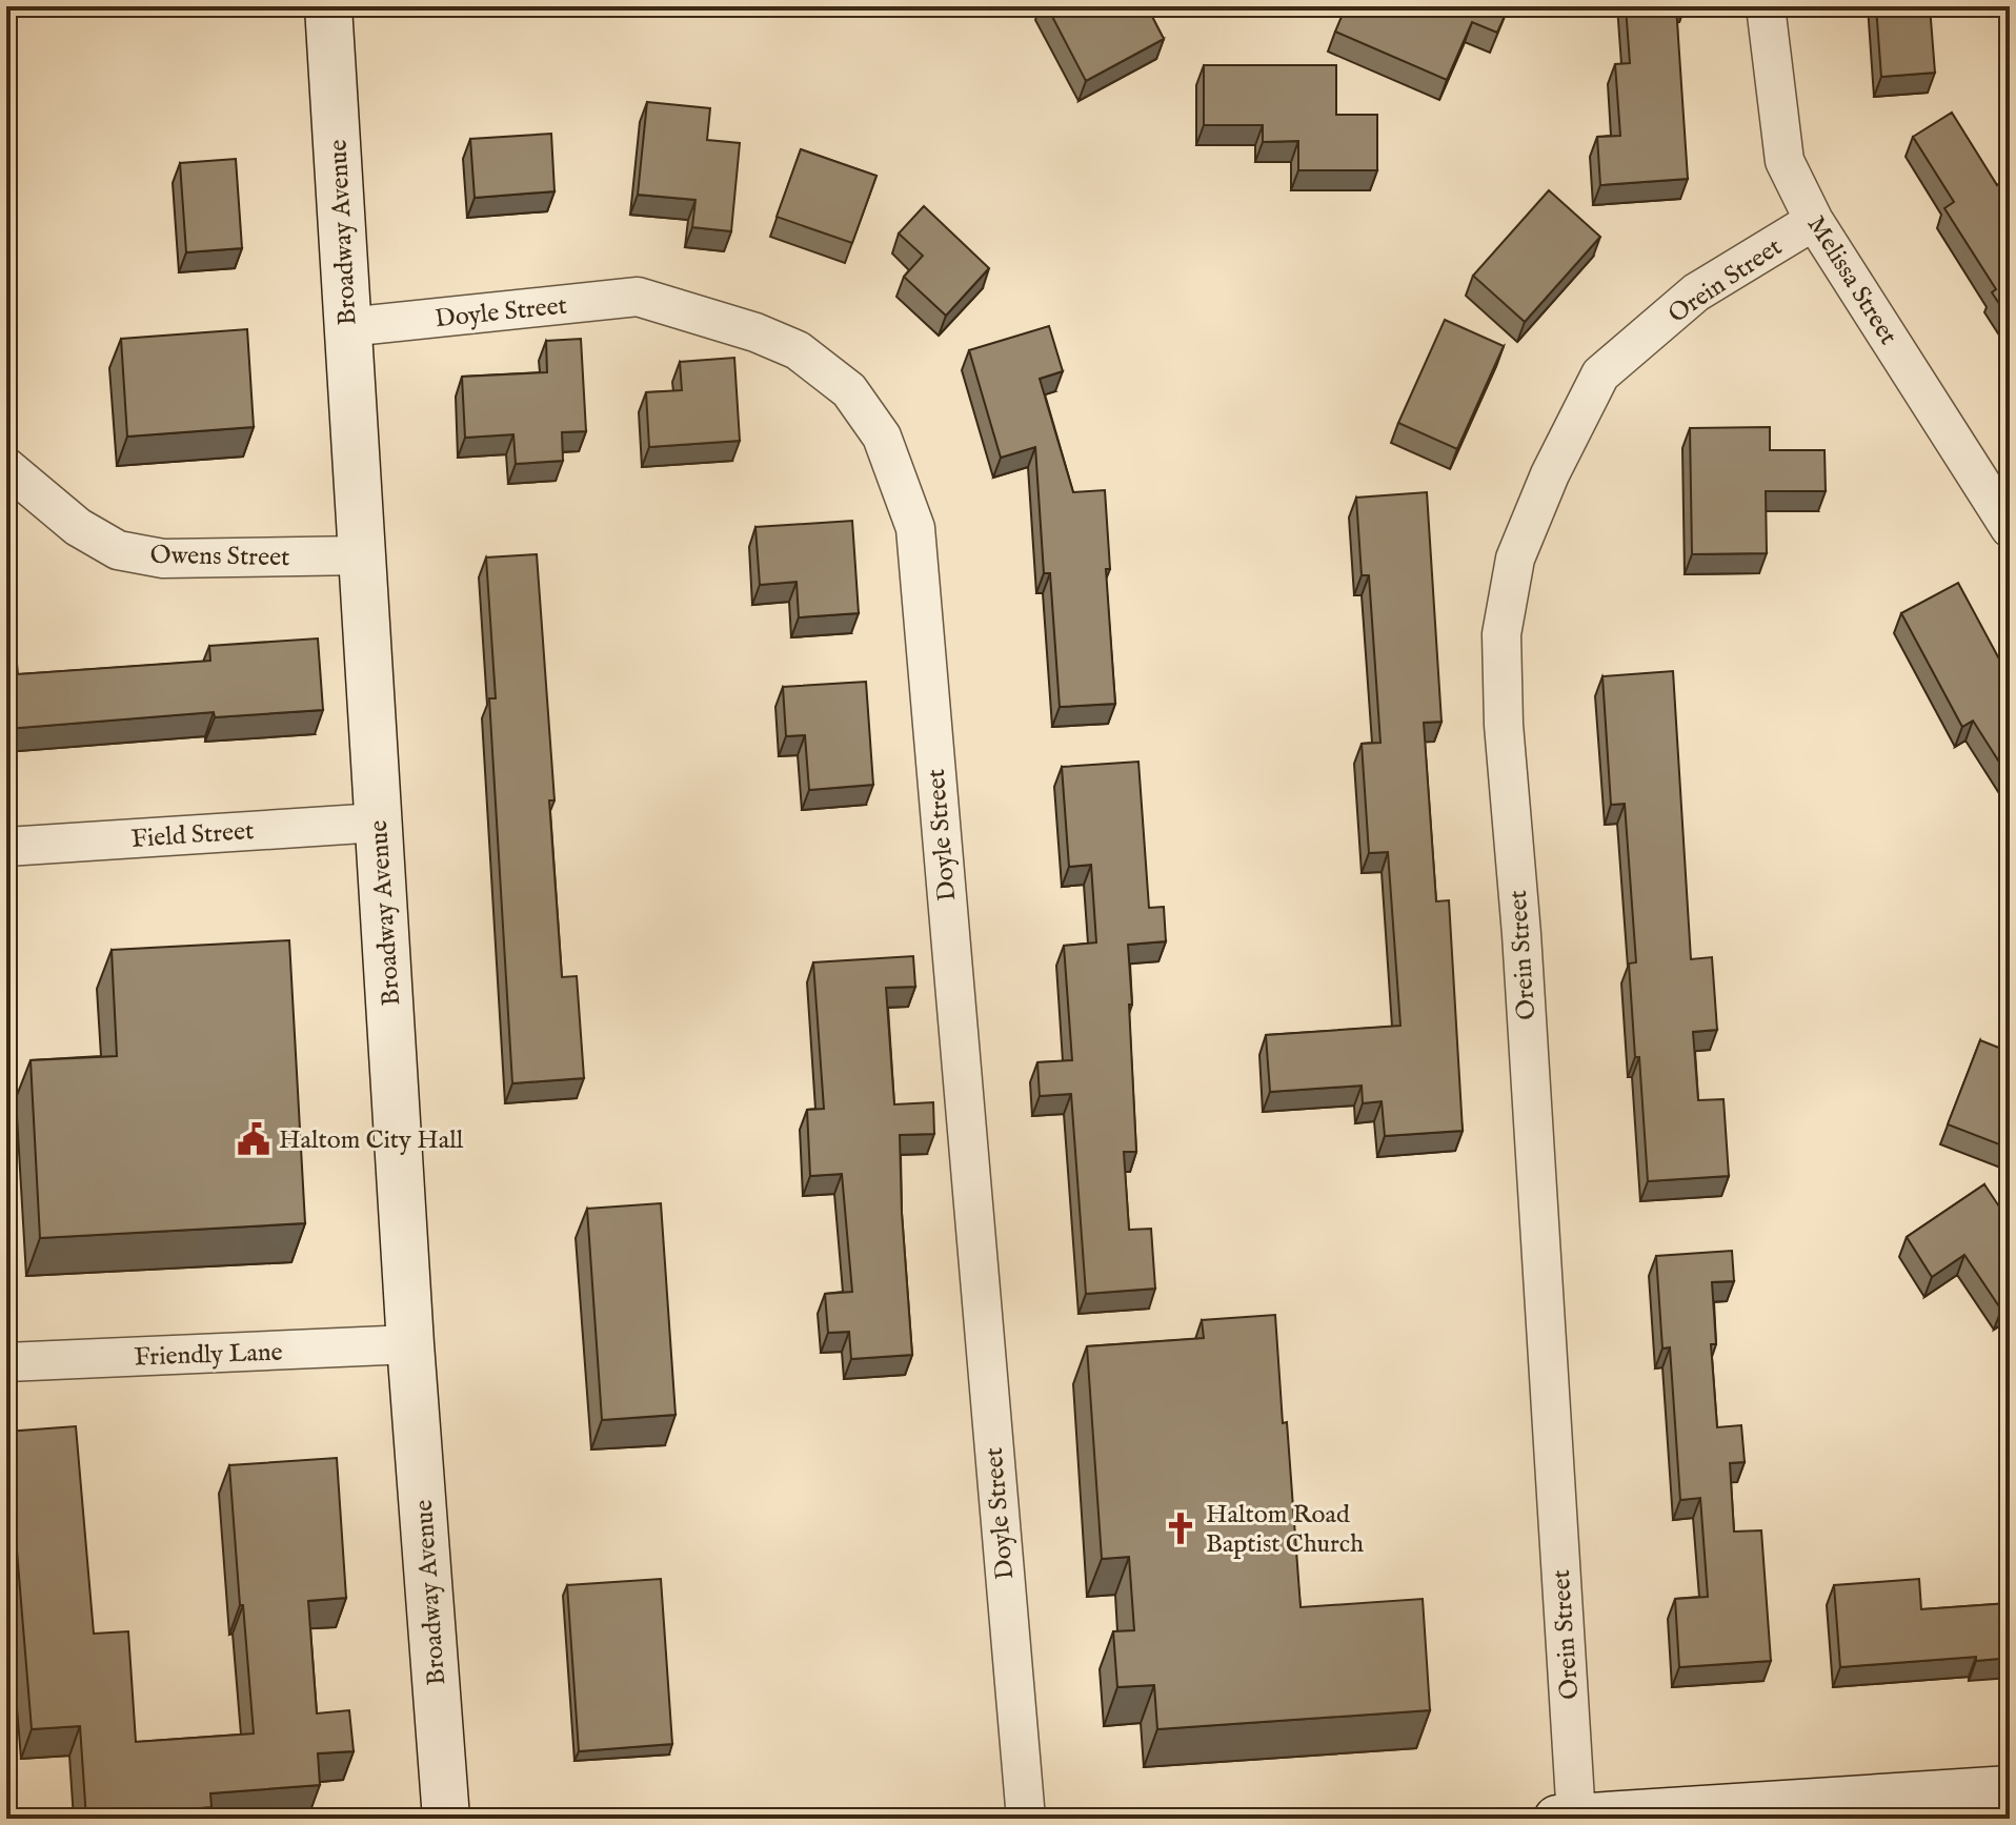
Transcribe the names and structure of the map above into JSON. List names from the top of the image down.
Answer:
{
  "streets": {
    "main road": ["Broadway Avenue"],
    "street": [
      "Orein Street",
      "Melissa Street",
      "Doyle Street",
      "Owens Street",
      "Field Street",
      "Friendly Lane"
    ]
  },
  "crossings": [
    ["Broadway Avenue", "Doyle Street"],
    ["Broadway Avenue", "Owens Street"],
    ["Broadway Avenue", "Field Street"],
    ["Broadway Avenue", "Friendly Lane"],
    ["Orein Street", "Melissa Street"]
  ],
  "places": {
    "public building": ["Haltom City Hall"],
    "church": ["Haltom Road Baptist Church"]
  }
}
